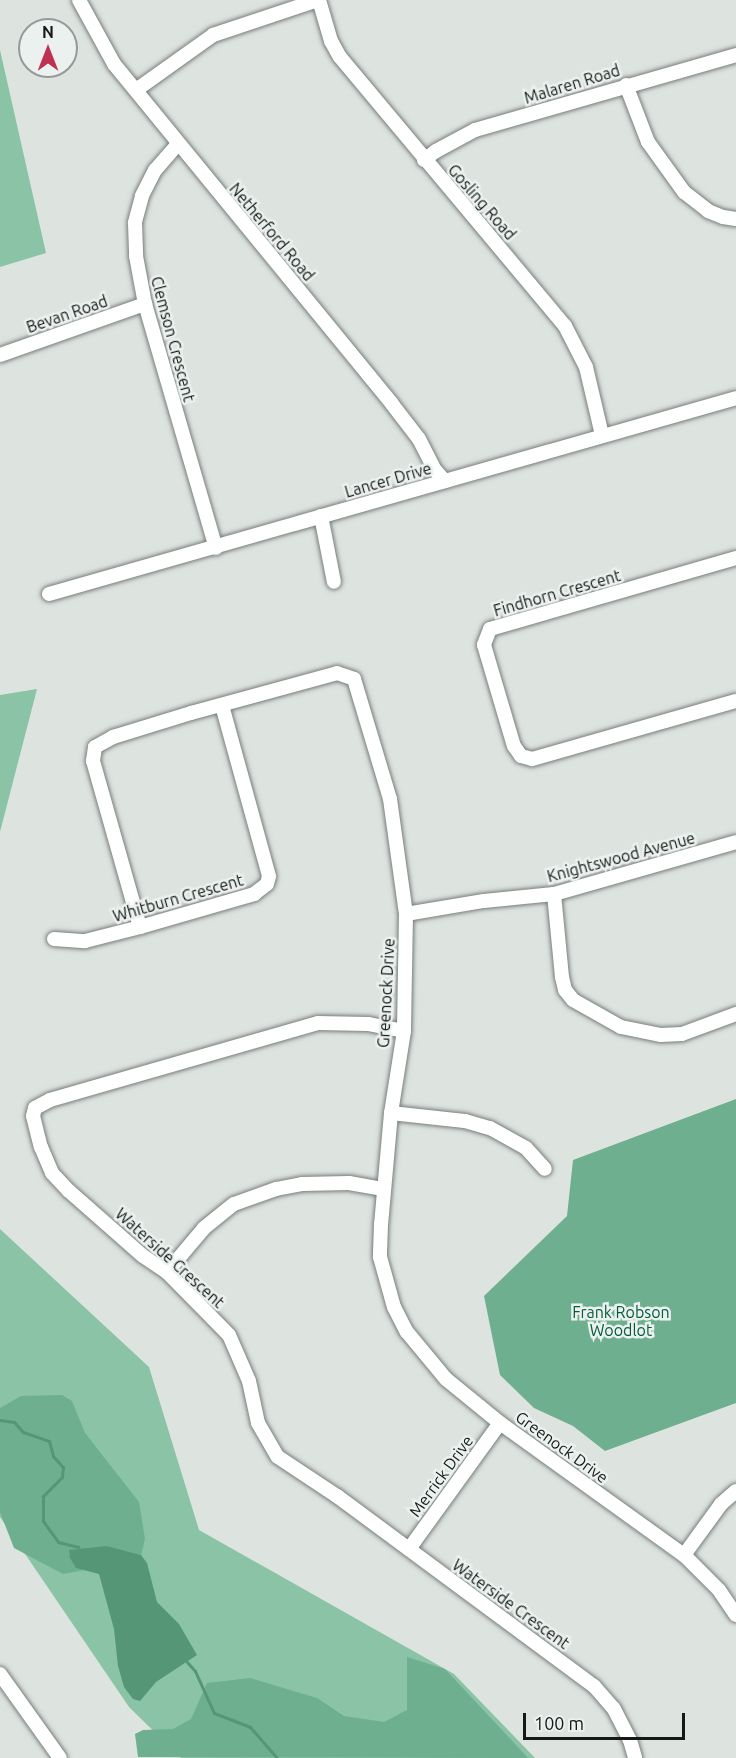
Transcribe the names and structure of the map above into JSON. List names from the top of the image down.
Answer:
{
  "streets": {
    "street": [
      "Malaren Road",
      "Gosling Road",
      "Netherford Road",
      "Bevan Road",
      "Clemson Crescent",
      "Lancer Drive",
      "Findhorn Crescent",
      "Knightswood Avenue",
      "Whitburn Crescent",
      "Greenock Drive",
      "Waterside Crescent",
      "Merrick Drive"
    ]
  },
  "crossings": [
    ["Malaren Road", "Gosling Road"],
    ["Gosling Road", "Lancer Drive"],
    ["Netherford Road", "Clemson Crescent"],
    ["Netherford Road", "Lancer Drive"],
    ["Bevan Road", "Clemson Crescent"],
    ["Clemson Crescent", "Lancer Drive"],
    ["Knightswood Avenue", "Greenock Drive"],
    ["Whitburn Crescent", "Greenock Drive"],
    ["Greenock Drive", "Waterside Crescent"],
    ["Greenock Drive", "Merrick Drive"],
    ["Waterside Crescent", "Merrick Drive"]
  ],
  "parks": ["Frank Robson Woodlot"],
  "scale_bar": "100 m",
  "north": "top"
}
